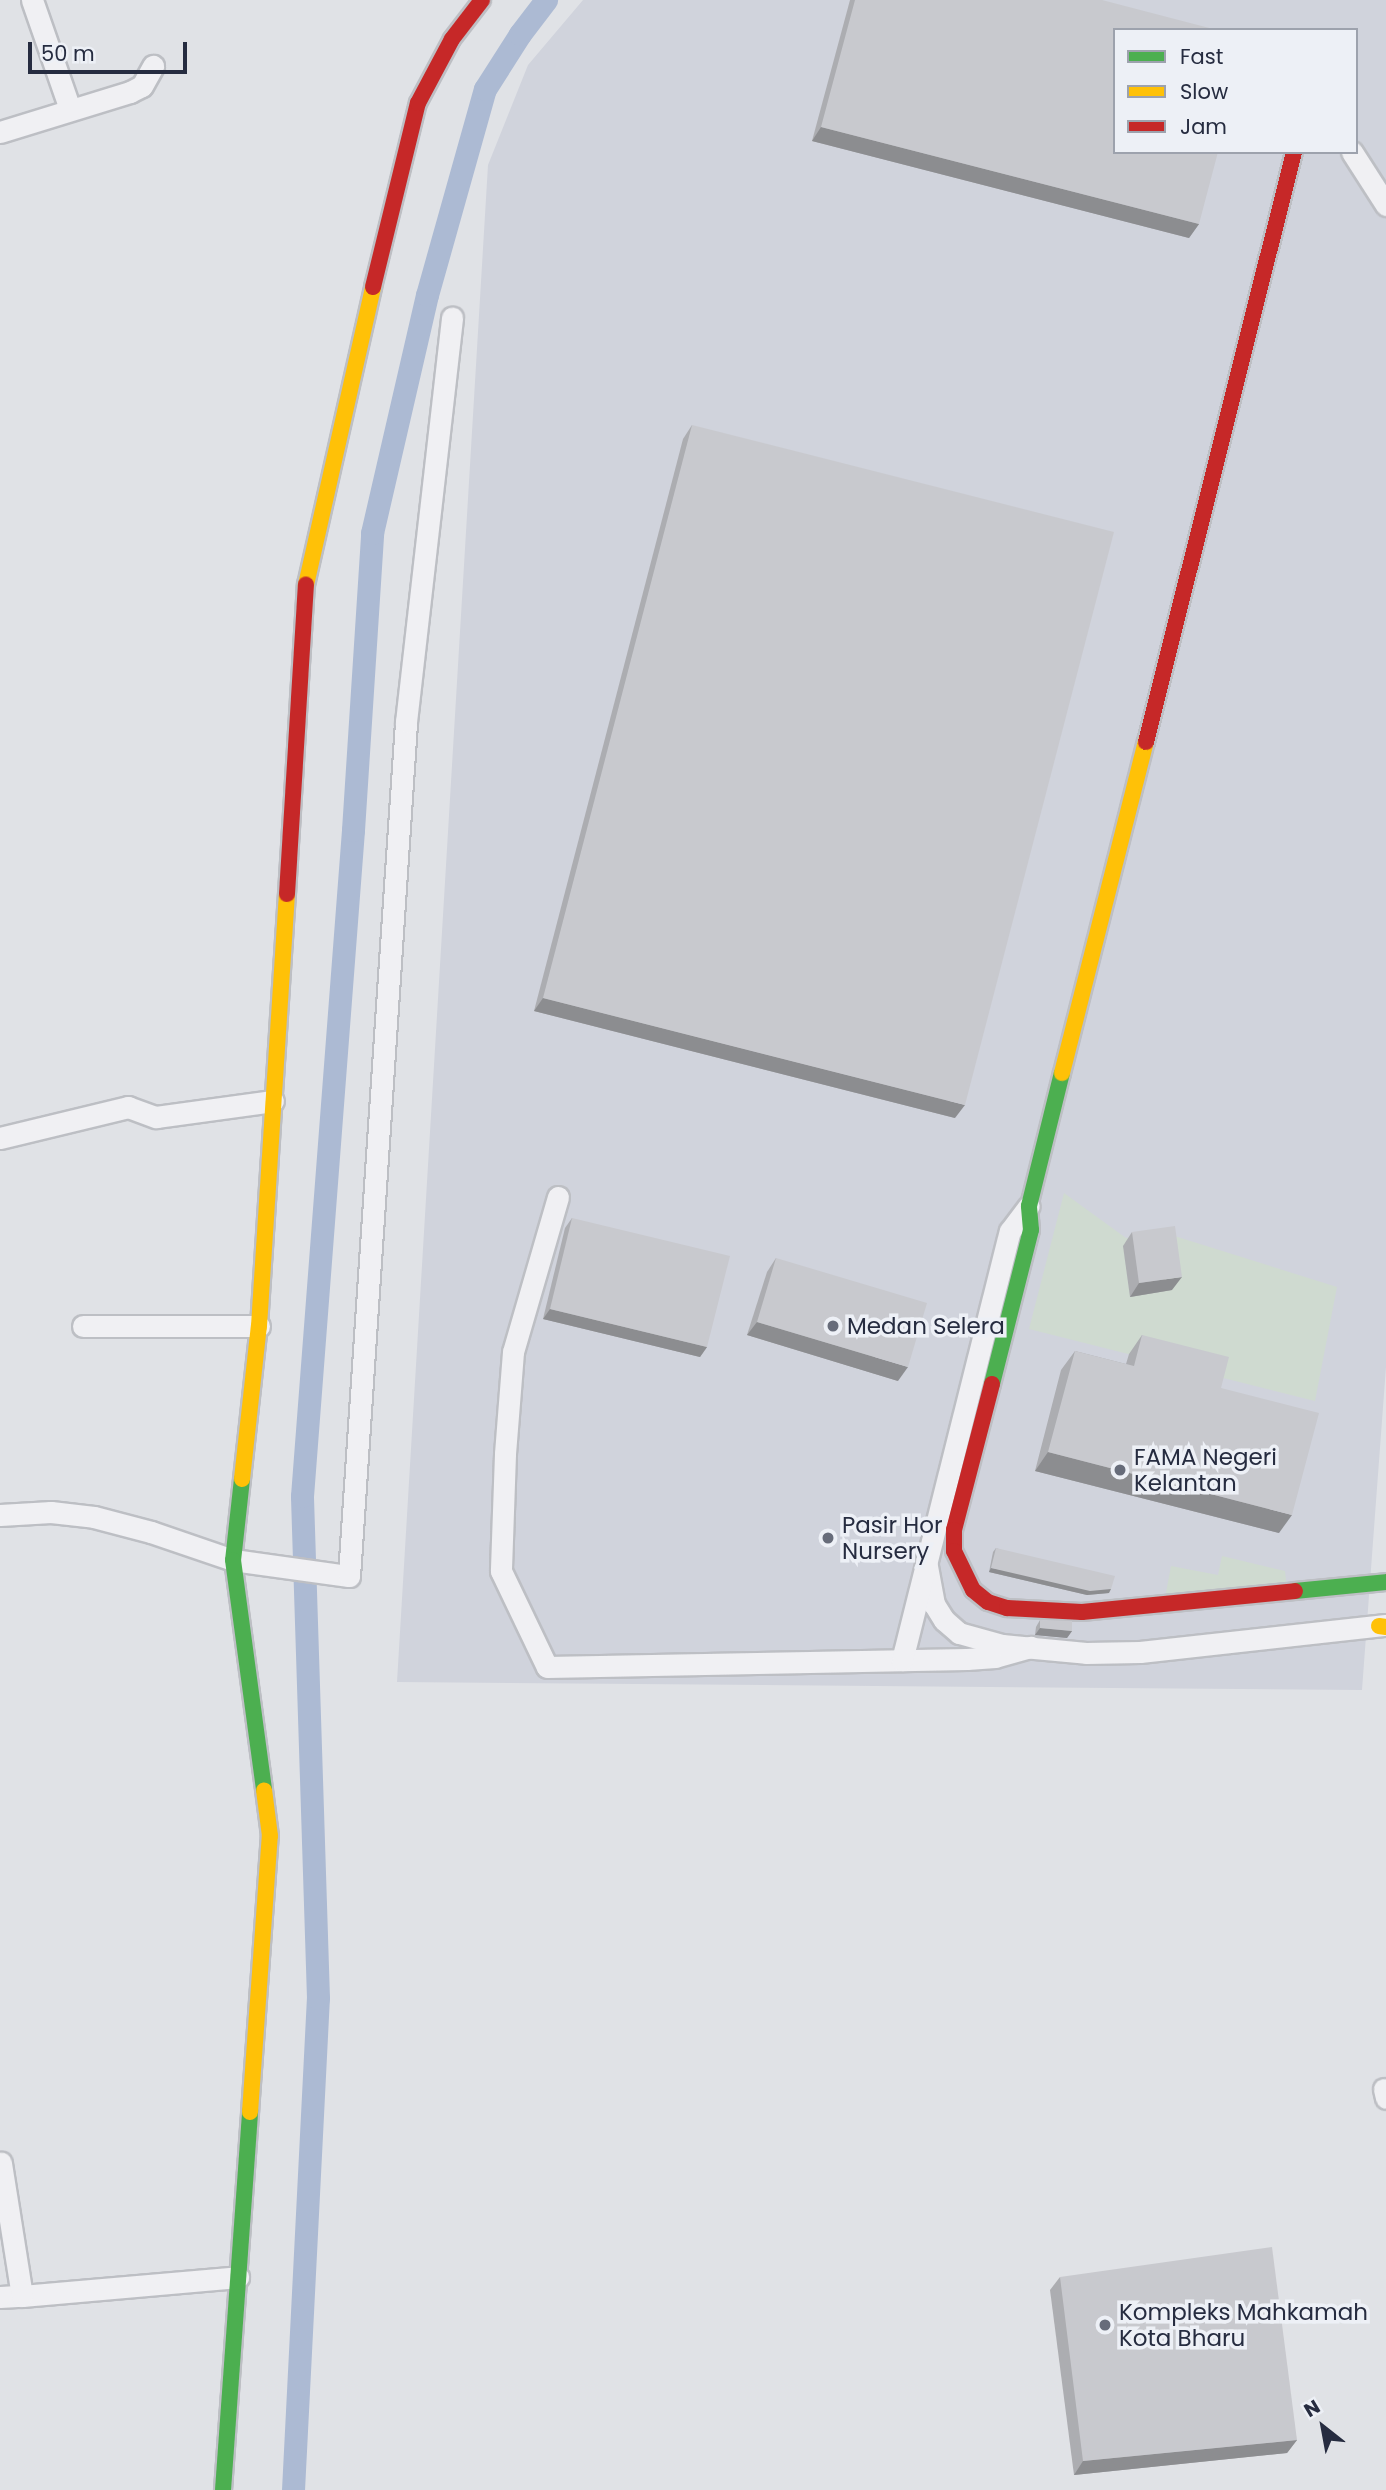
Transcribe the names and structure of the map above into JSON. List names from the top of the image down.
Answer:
{
  "places": [
    "Medan Selera",
    "FAMA Negeri Kelantan",
    "Pasir Hor Nursery",
    "Kompleks Mahkamah Kota Bharu"
  ],
  "legend": ["Fast", "Slow", "Jam"],
  "scale_bar": "50 m",
  "north": "top left"
}
